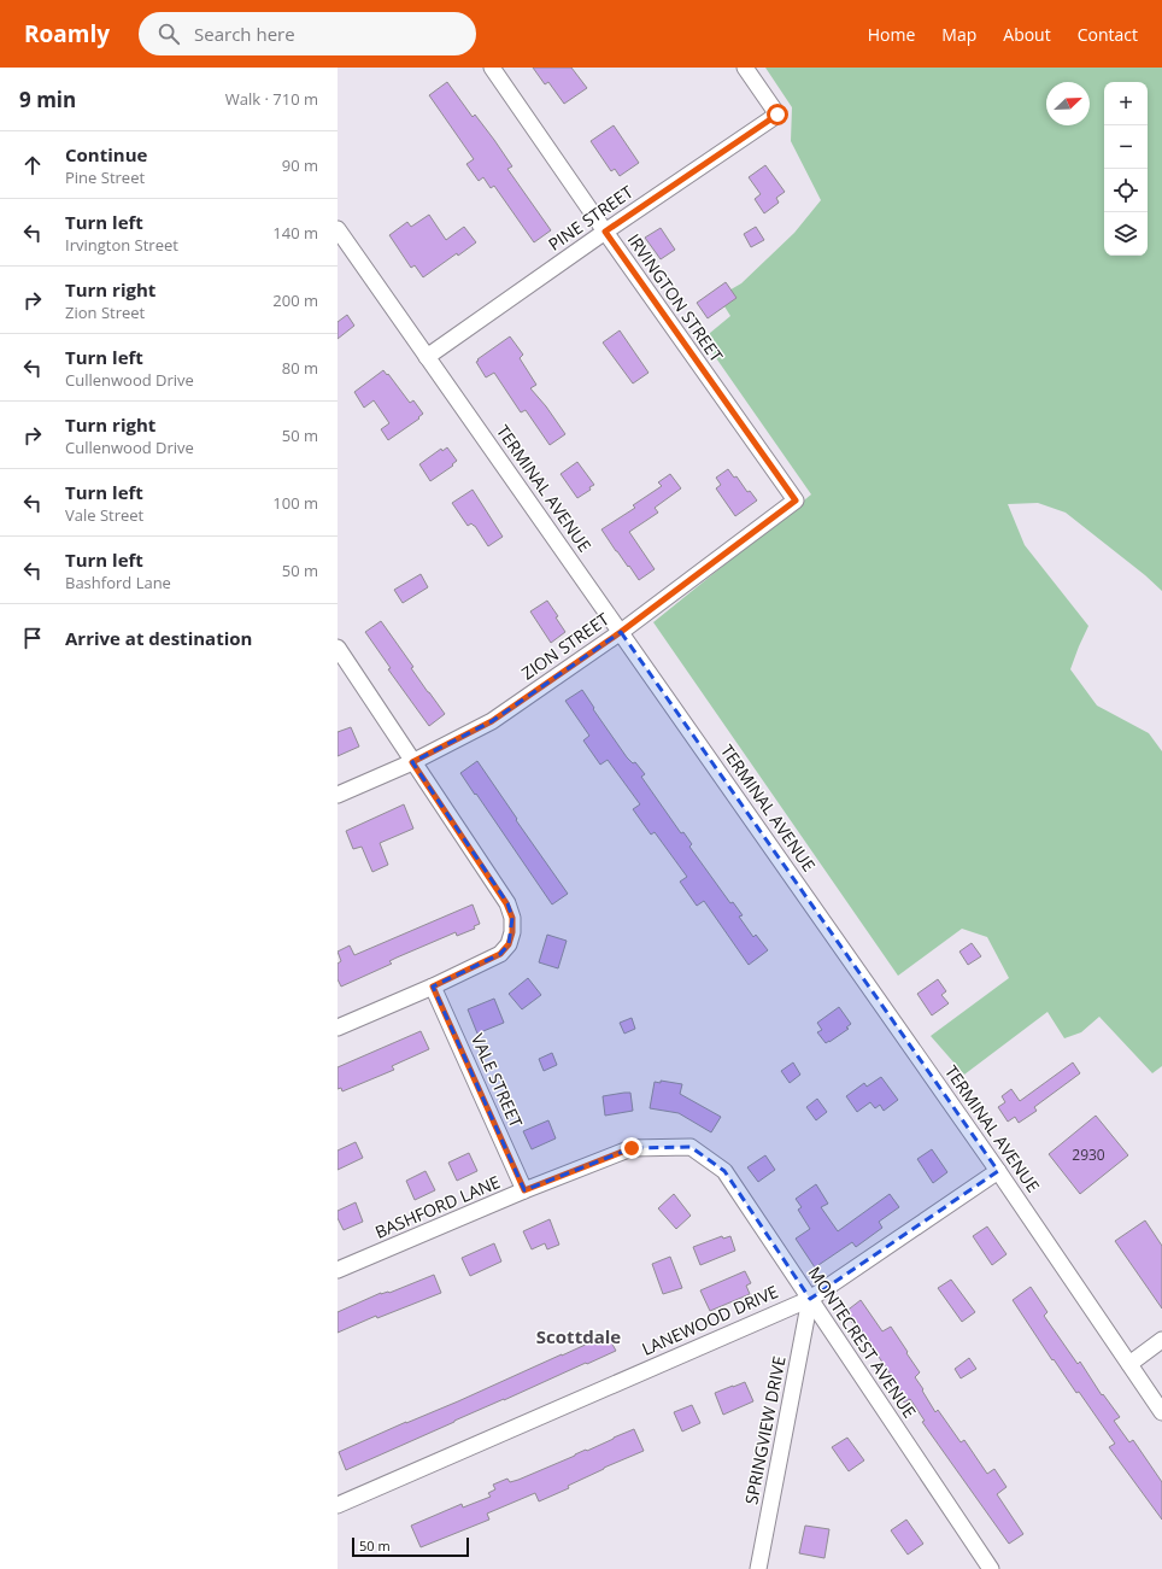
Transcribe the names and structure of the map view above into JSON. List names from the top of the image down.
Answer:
{
  "streets": {
    "street": [
      "PINE STREET",
      "IRVINGTON STREET",
      "TERMINAL AVENUE",
      "ZION STREET",
      "VALE STREET",
      "BASHFORD LANE",
      "LANEWOOD DRIVE",
      "MONTECREST AVENUE",
      "SPRINGVIEW DRIVE"
    ]
  },
  "crossings": [
    ["PINE STREET", "IRVINGTON STREET"],
    ["PINE STREET", "TERMINAL AVENUE"],
    ["IRVINGTON STREET", "ZION STREET"],
    ["TERMINAL AVENUE", "ZION STREET"],
    ["TERMINAL AVENUE", "LANEWOOD DRIVE"],
    ["VALE STREET", "BASHFORD LANE"],
    ["BASHFORD LANE", "MONTECREST AVENUE"],
    ["LANEWOOD DRIVE", "MONTECREST AVENUE"],
    ["LANEWOOD DRIVE", "SPRINGVIEW DRIVE"],
    ["MONTECREST AVENUE", "SPRINGVIEW DRIVE"]
  ],
  "districts": ["Scottdale"],
  "house_numbers": ["2930"],
  "scale_bar": "50 m",
  "north": "top right",
  "page": {
    "header": "Roamly",
    "search": "Search here",
    "nav": [
      "Home",
      "Map",
      "About",
      "Contact"
    ],
    "heading": ["9 min", "Walk · 710 m"],
    "map_buttons": ["+", "−"],
    "list": [
      ["Continue", "Pine Street", "90 m"],
      ["Turn left", "Irvington Street", "140 m"],
      ["Turn right", "Zion Street", "200 m"],
      ["Turn left", "Cullenwood Drive", "80 m"],
      ["Turn right", "Cullenwood Drive", "50 m"],
      ["Turn left", "Vale Street", "100 m"],
      ["Turn left", "Bashford Lane", "50 m"],
      "Arrive at destination"
    ],
    "scale": "50 m"
  }
}
